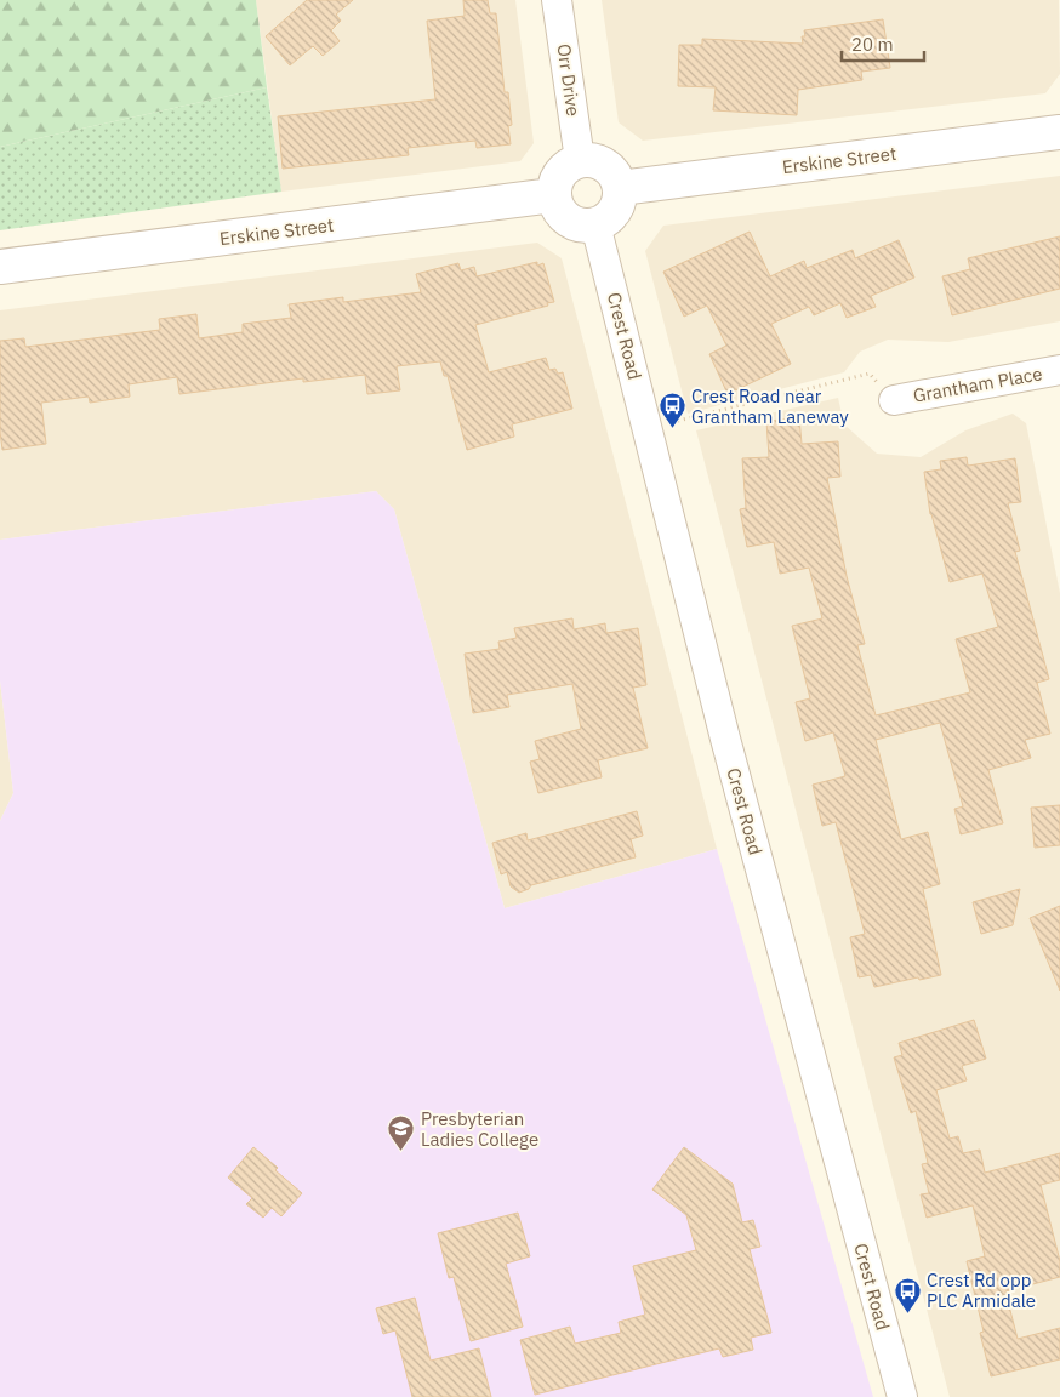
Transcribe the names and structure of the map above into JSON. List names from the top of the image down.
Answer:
{
  "streets": {
    "street": [
      "Orr Drive",
      "Erskine Street",
      "Crest Road",
      "Grantham Place"
    ]
  },
  "crossings": [
    ["Orr Drive", "Erskine Street"],
    ["Orr Drive", "Crest Road"],
    ["Erskine Street", "Crest Road"]
  ],
  "places": {
    "bus stop": ["Crest Road near Grantham Laneway", "Crest Rd opp PLC Armidale"],
    "school or university": ["Presbyterian Ladies College"]
  },
  "scale_bar": "20 m"
}
